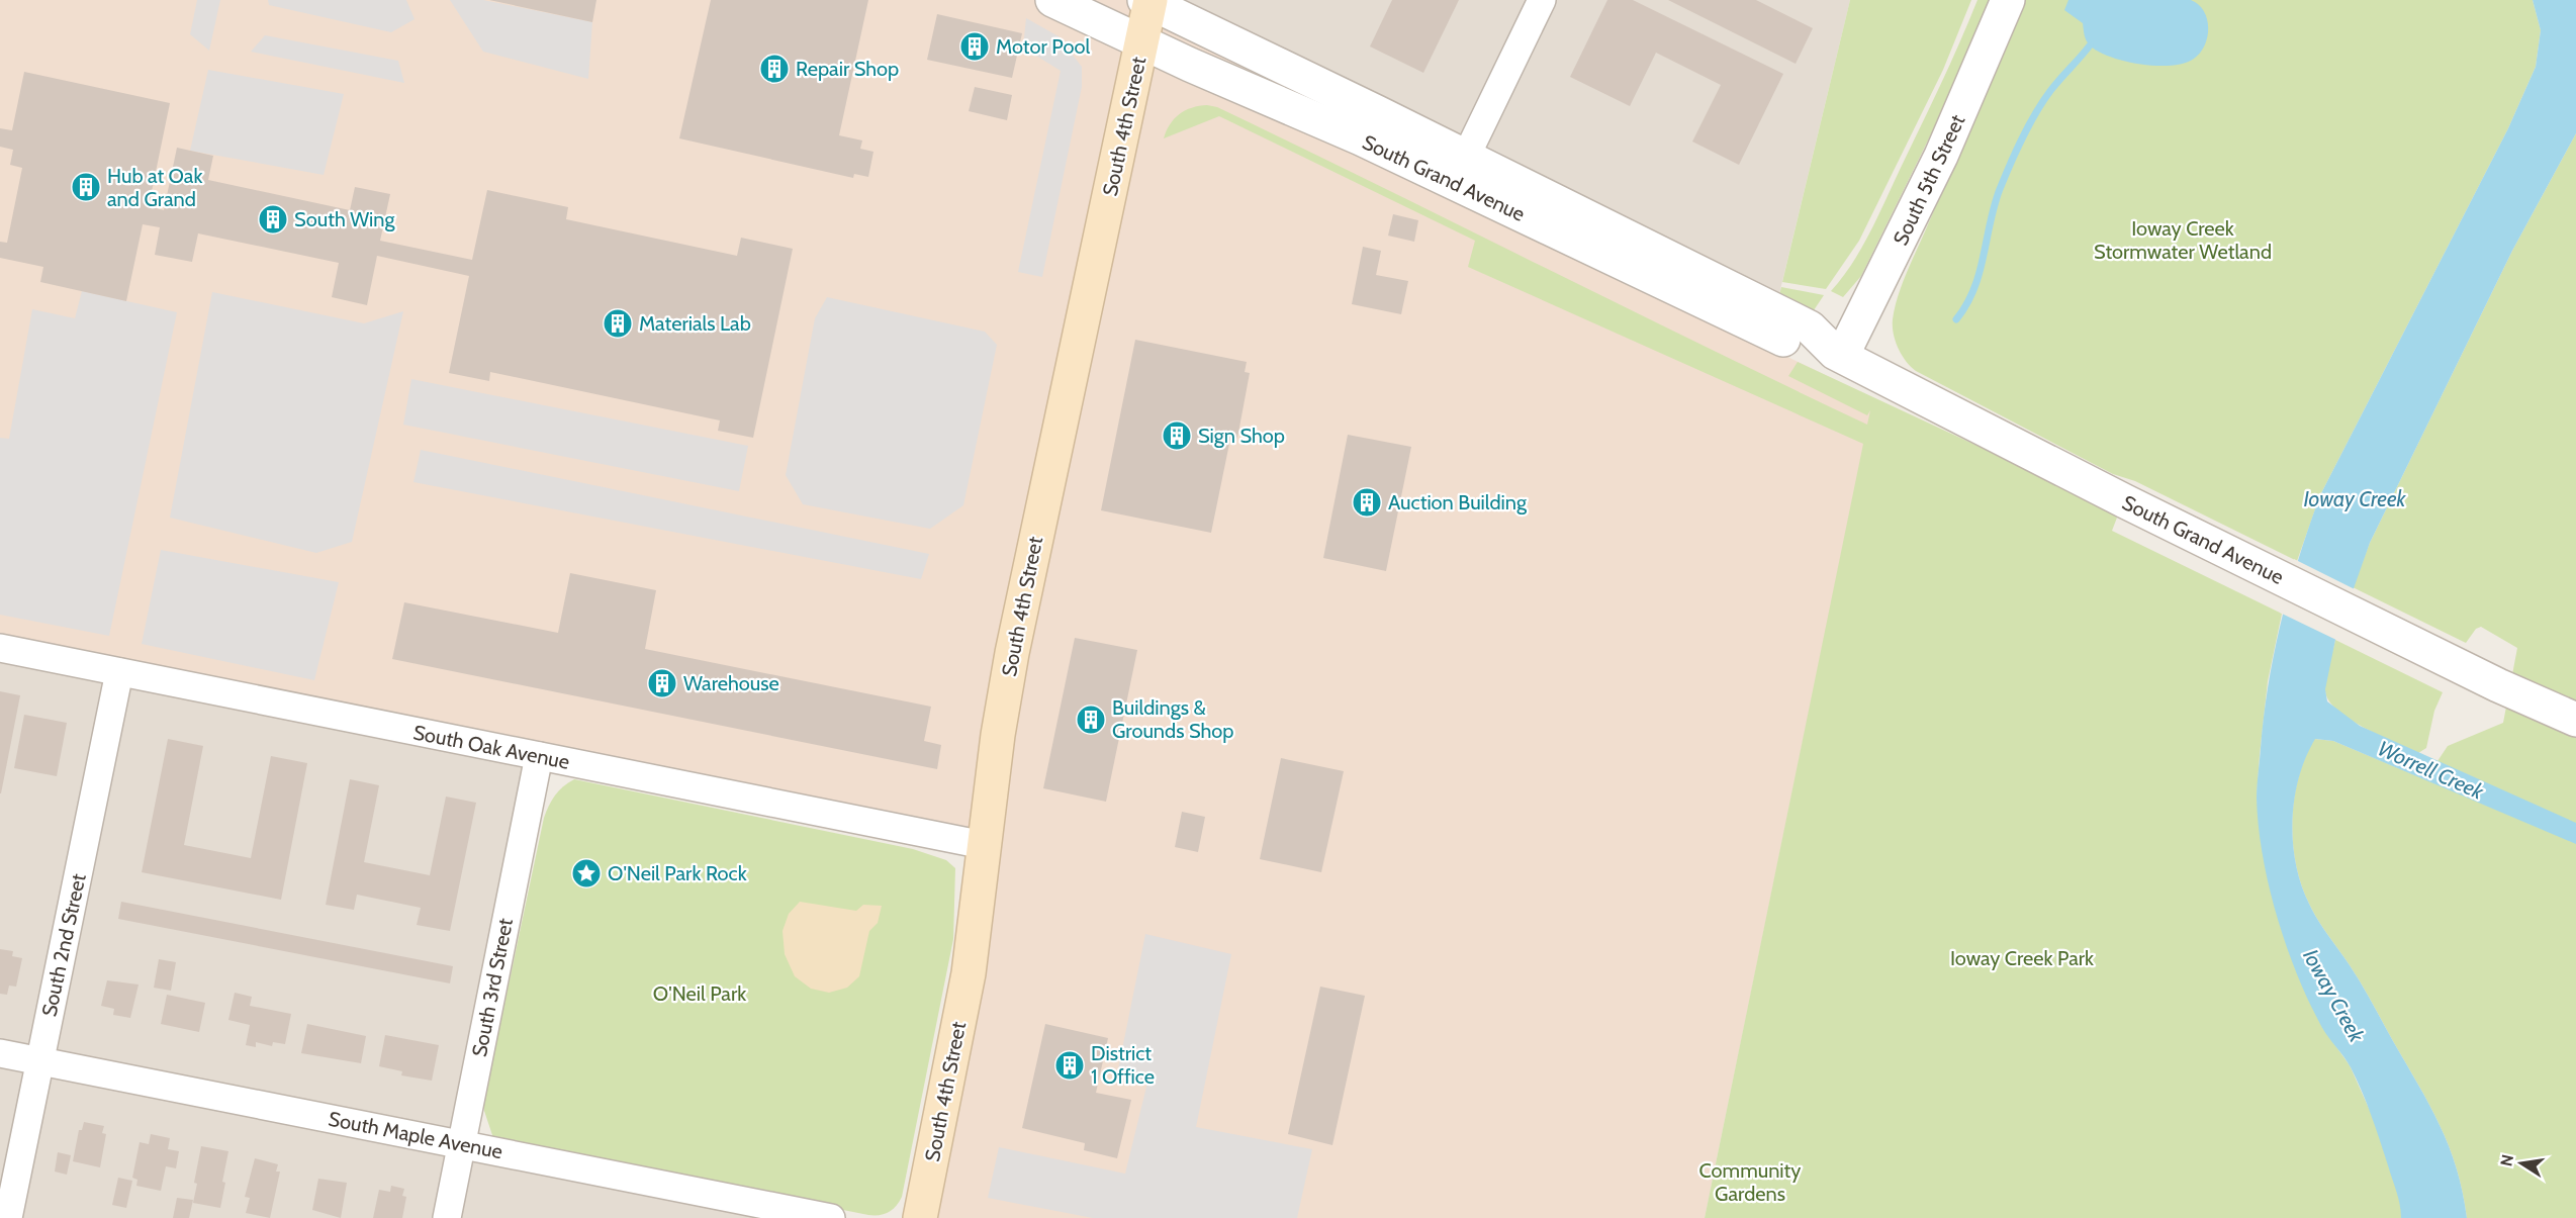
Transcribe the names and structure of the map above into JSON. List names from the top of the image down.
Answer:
{
  "streets": {
    "main road": ["South 4th Street"],
    "street": [
      "South Grand Avenue",
      "South 5th Street",
      "South Oak Avenue",
      "South 2nd Street",
      "South 3rd Street",
      "South Maple Avenue"
    ]
  },
  "crossings": [
    ["South 4th Street", "South Grand Avenue"],
    ["South 4th Street", "South Oak Avenue"],
    ["South Grand Avenue", "South 5th Street"],
    ["South Oak Avenue", "South 2nd Street"],
    ["South Oak Avenue", "South 3rd Street"],
    ["South 2nd Street", "South Maple Avenue"],
    ["South 3rd Street", "South Maple Avenue"]
  ],
  "water": ["Ioway Creek", "Worrell Creek"],
  "parks": [
    "Ioway Creek Stormwater Wetland",
    "Ioway Creek Park",
    "O'Neil Park",
    "Community Gardens"
  ],
  "places": {
    "building": [
      "Motor Pool",
      "Repair Shop",
      "Hub at Oak and Grand",
      "South Wing",
      "Materials Lab",
      "Sign Shop",
      "Auction Building",
      "Warehouse",
      "Buildings & Grounds Shop",
      "District 1 Office"
    ],
    "place": ["O'Neil Park Rock"]
  },
  "north": "left"
}
